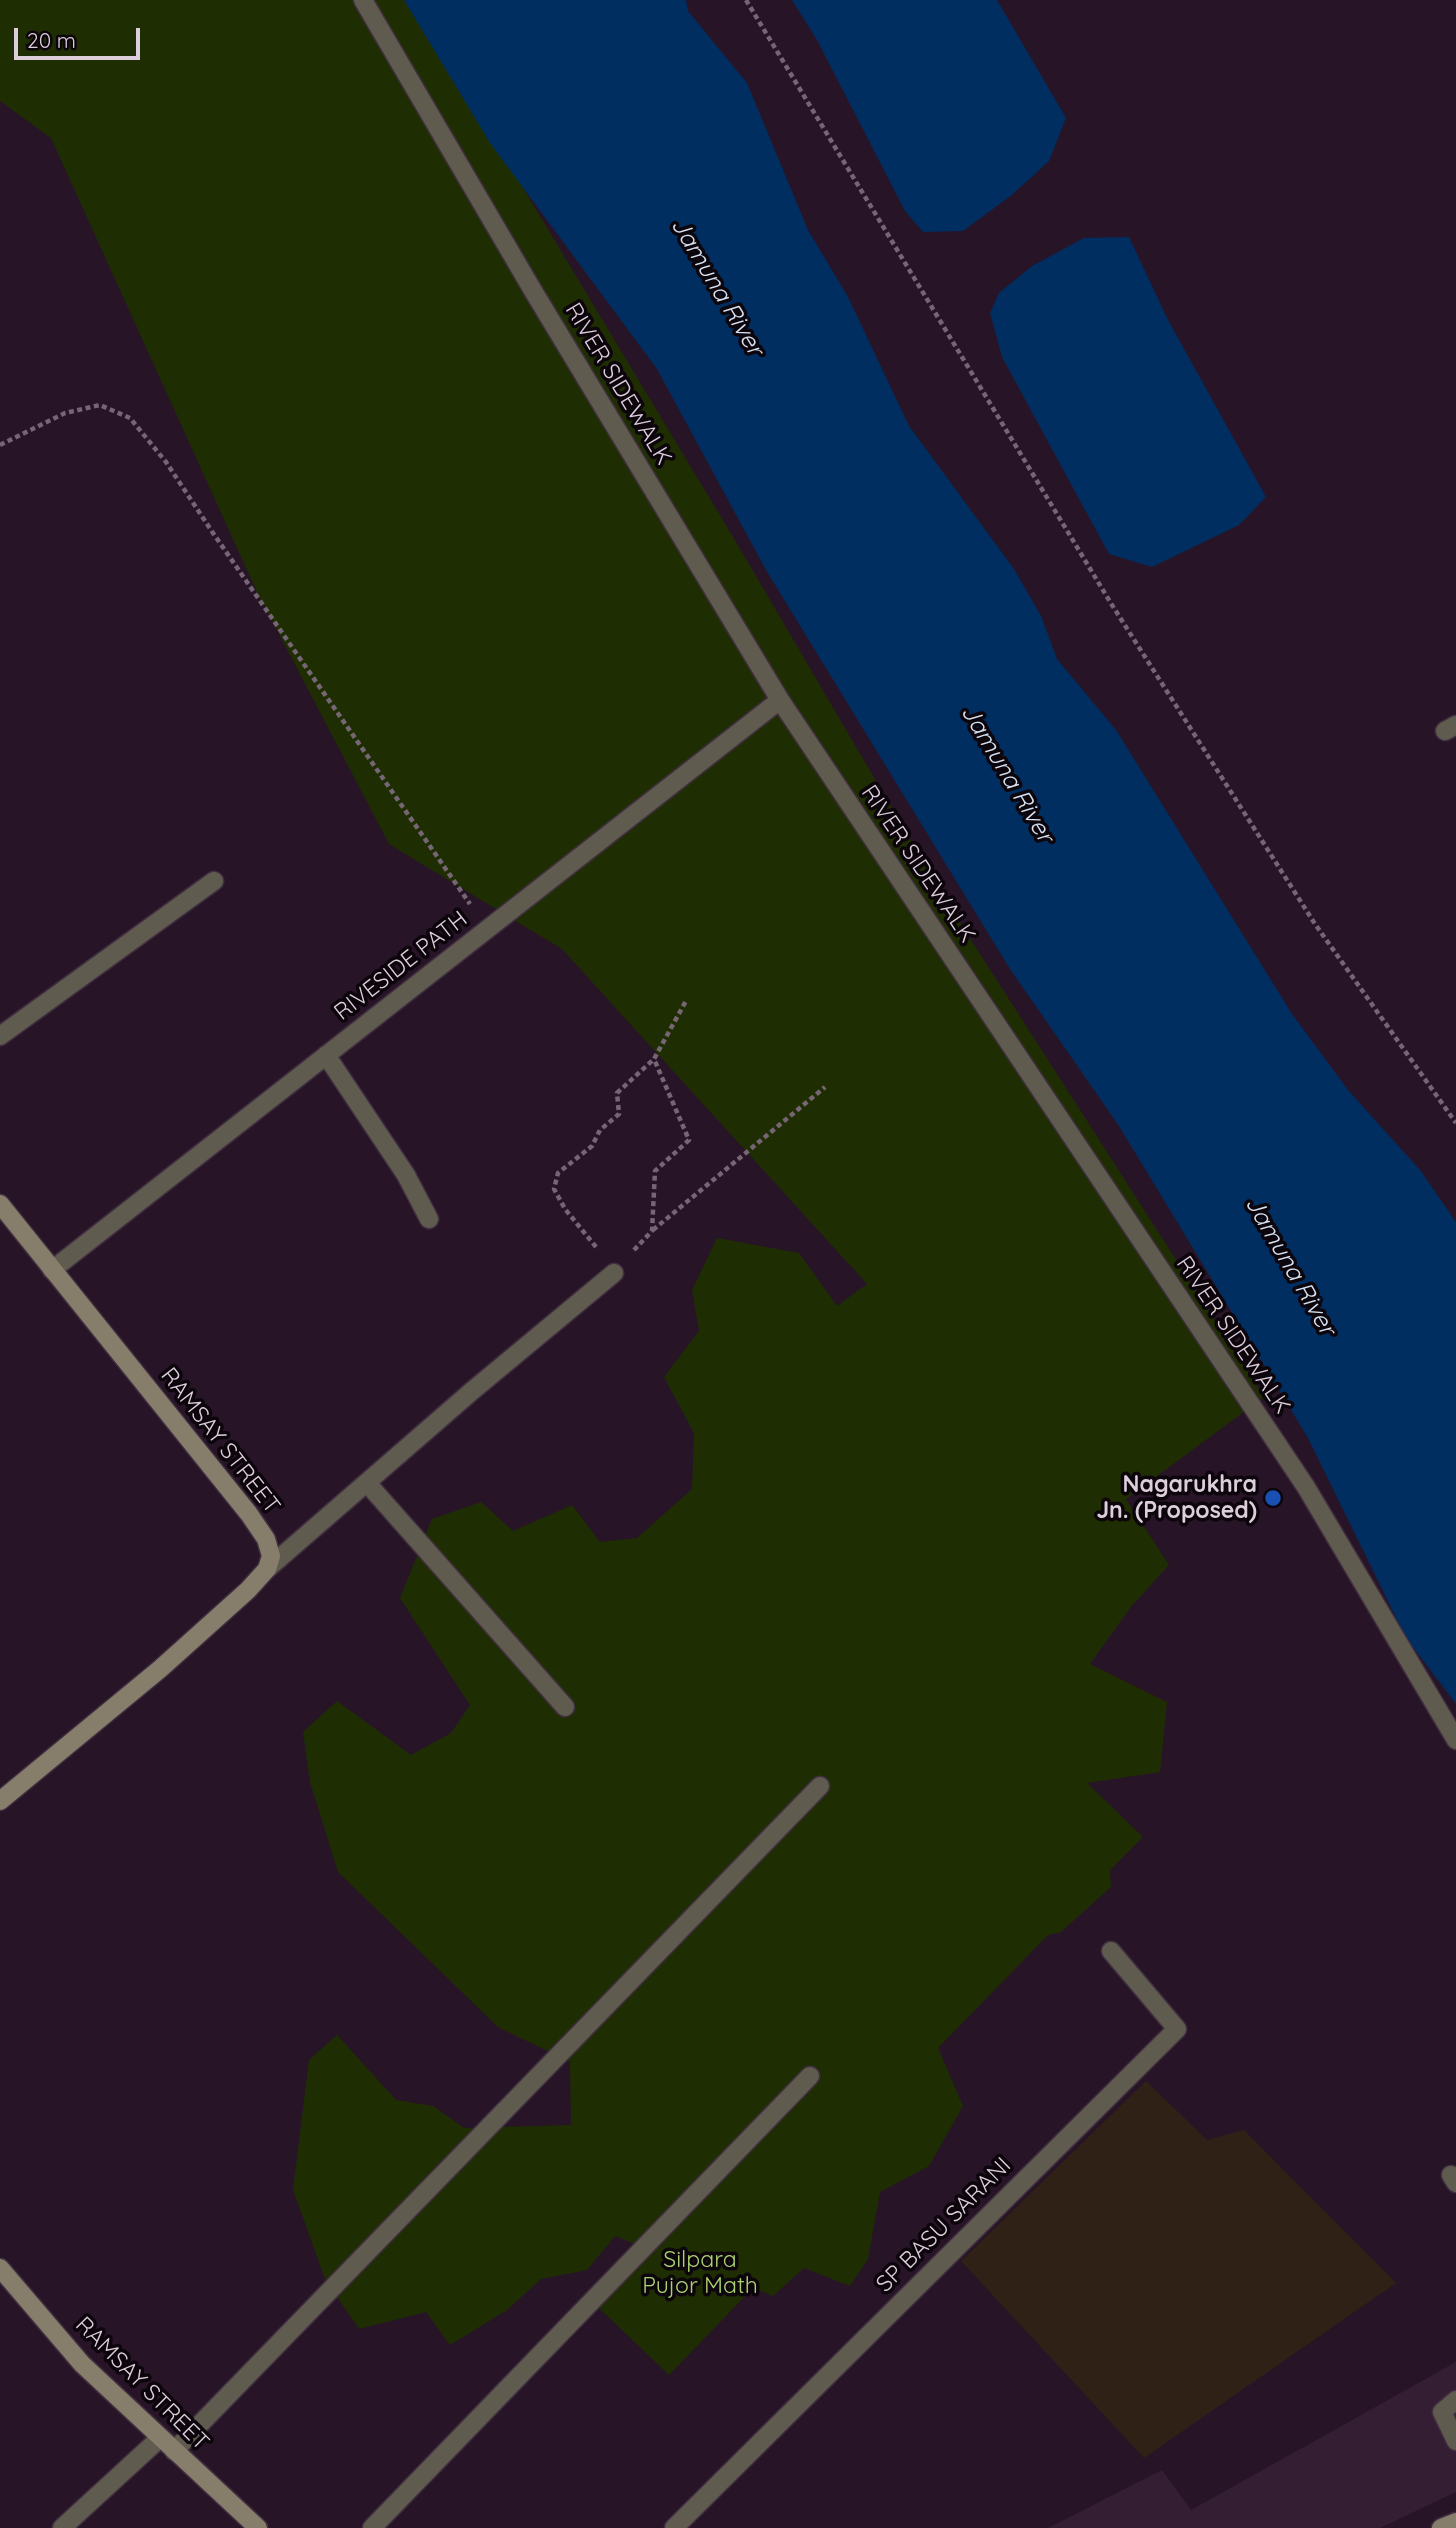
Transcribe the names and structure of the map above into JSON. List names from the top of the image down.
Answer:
{
  "streets": {
    "street": [
      "RIVER SIDEWALK",
      "RIVESIDE PATH",
      "RAMSAY STREET",
      "SP BASU SARANI"
    ]
  },
  "crossings": [
    ["RIVER SIDEWALK", "RIVESIDE PATH"],
    ["RIVESIDE PATH", "RAMSAY STREET"]
  ],
  "water": ["Jamuna River"],
  "parks": ["Silpara Pujor Math"],
  "places": ["Nagarukhra Jn. (Proposed)"],
  "scale_bar": "20 m"
}
